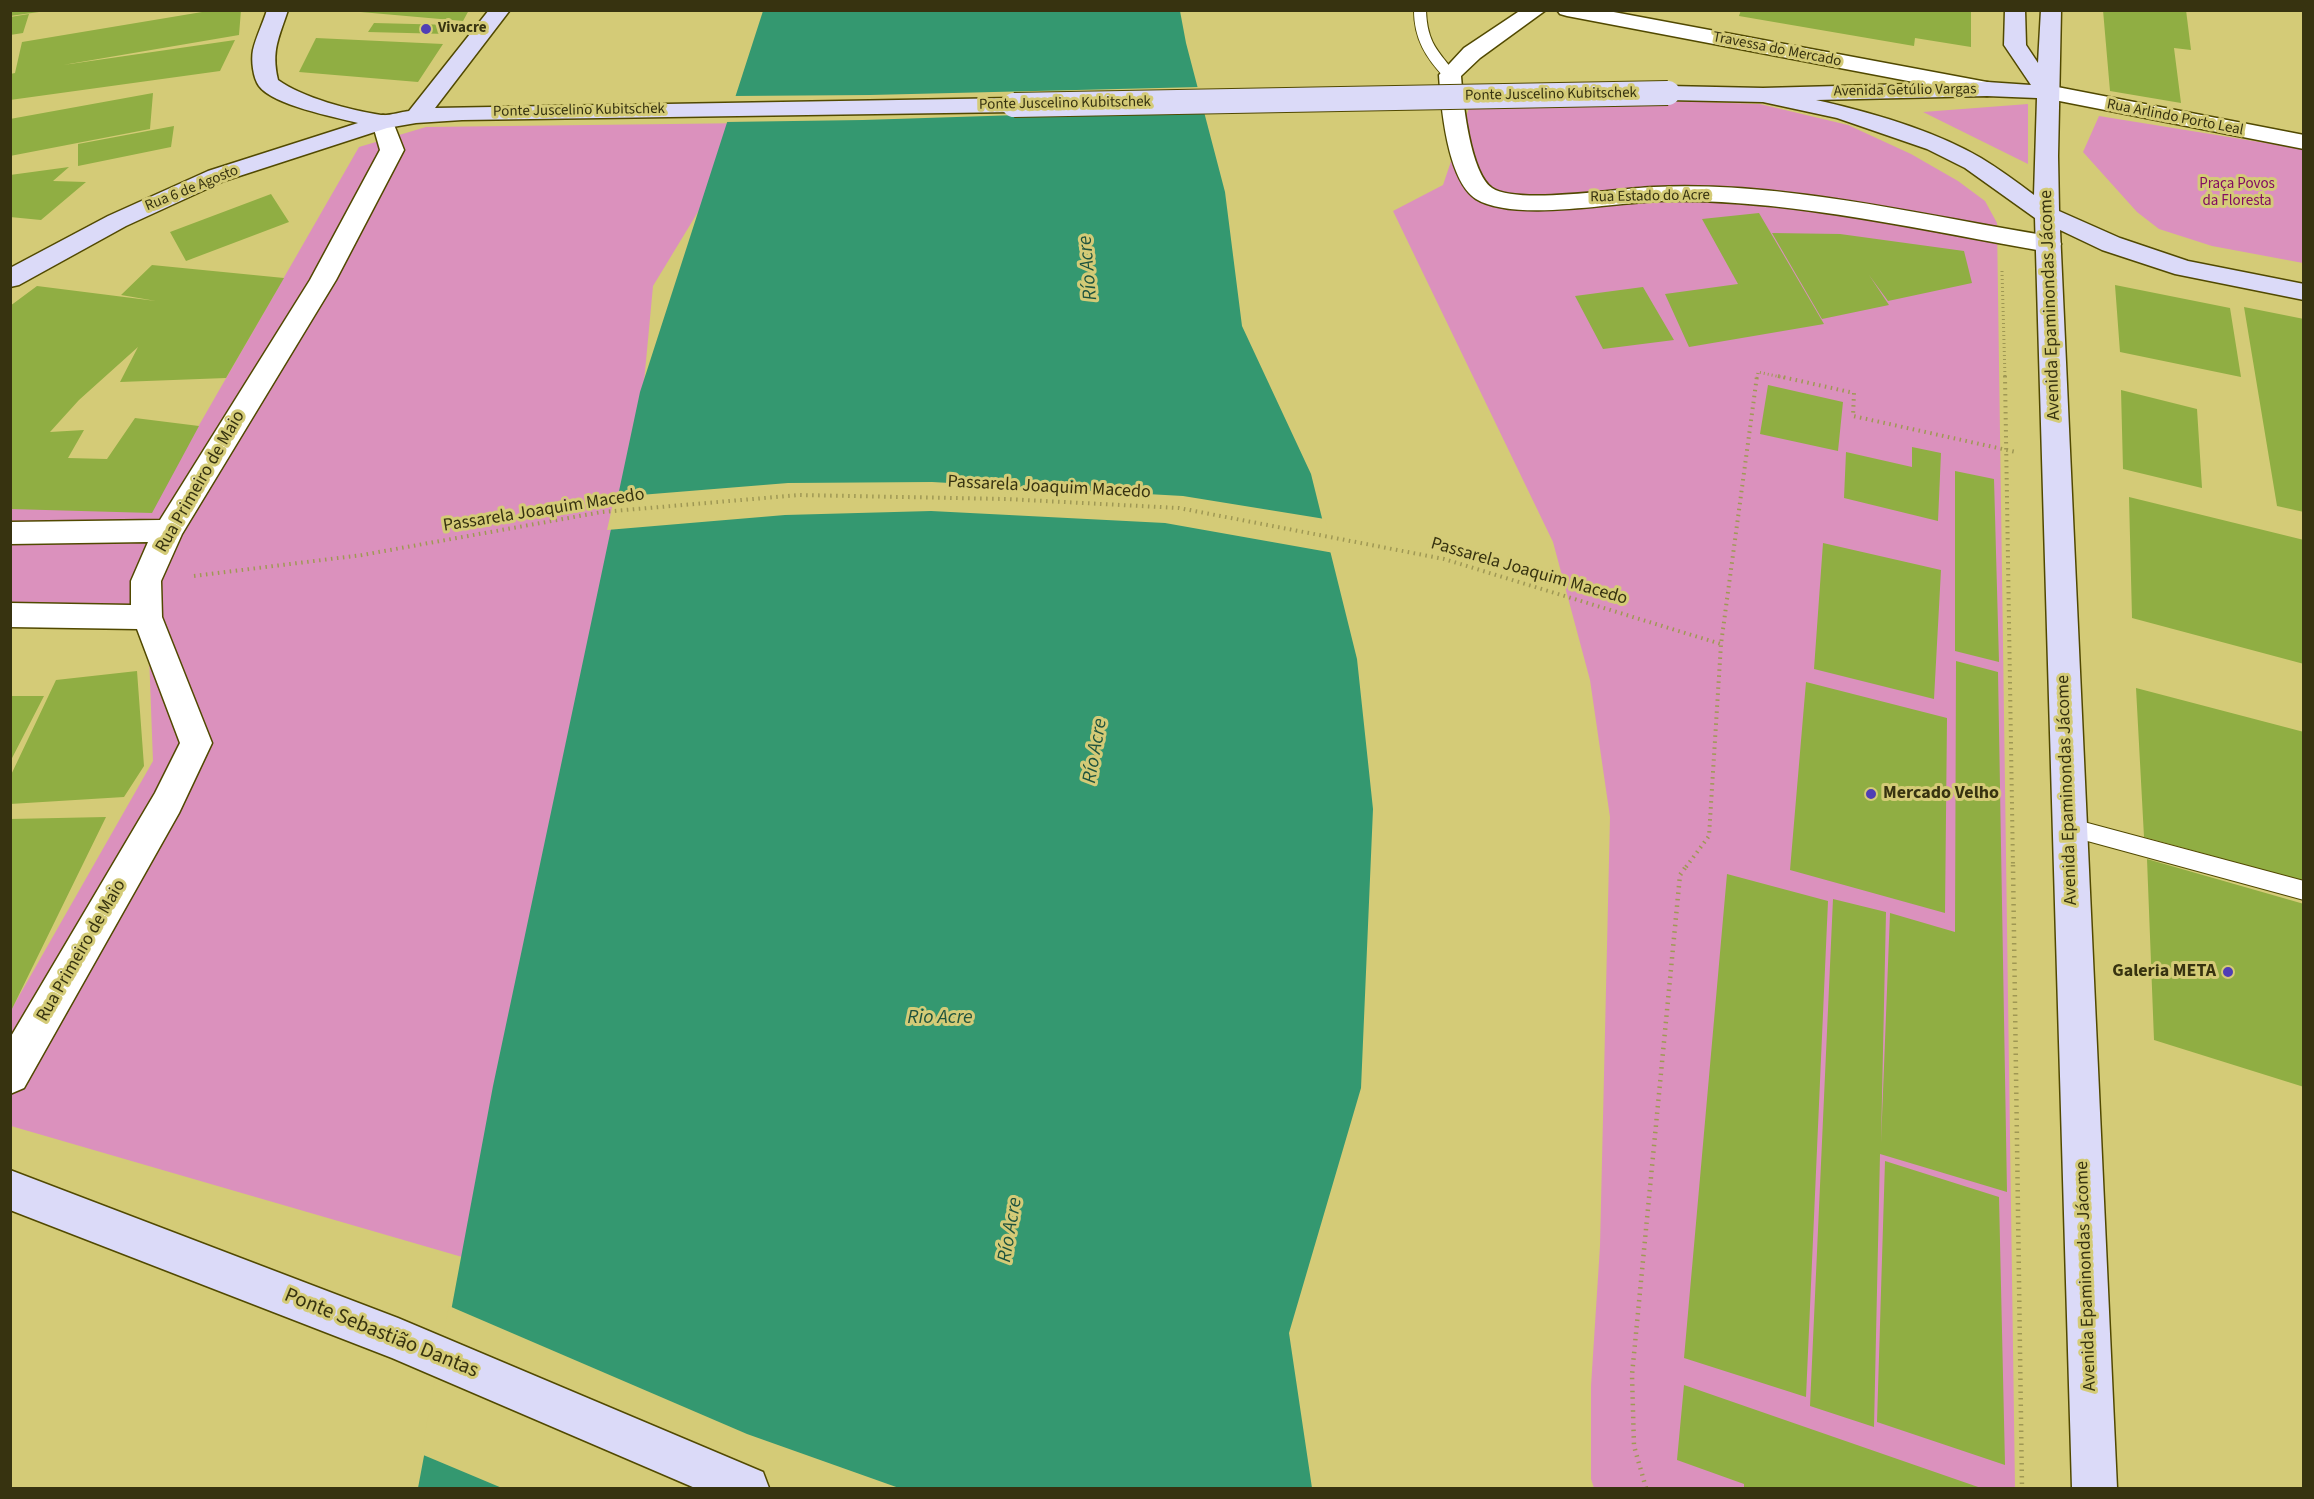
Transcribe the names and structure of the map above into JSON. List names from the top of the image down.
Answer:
{
  "streets": {
    "main road": [
      "Avenida Getúlio Vargas",
      "Ponte Juscelino Kubitschek",
      "Rua 6 de Agosto",
      "Avenida Epaminondas Jácome",
      "Ponte Sebastião Dantas"
    ],
    "street": [
      "Travessa do Mercado",
      "Rua Arlindo Porto Leal",
      "Rua Estado do Acre",
      "Rua Primeiro de Maio"
    ],
    "path": ["Passarela Joaquim Macedo"]
  },
  "crossings": [
    ["Travessa do Mercado", "Avenida Getúlio Vargas"],
    ["Avenida Getúlio Vargas", "Ponte Juscelino Kubitschek"],
    ["Avenida Getúlio Vargas", "Rua Arlindo Porto Leal"],
    ["Avenida Getúlio Vargas", "Rua Estado do Acre"],
    ["Avenida Getúlio Vargas", "Avenida Epaminondas Jácome"],
    ["Ponte Juscelino Kubitschek", "Rua 6 de Agosto"],
    ["Rua Arlindo Porto Leal", "Avenida Epaminondas Jácome"],
    ["Rua 6 de Agosto", "Rua Primeiro de Maio"],
    ["Rua Estado do Acre", "Avenida Epaminondas Jácome"]
  ],
  "water": ["Río Acre", "Rio Acre"],
  "parks": ["Praça Povos da Floresta"],
  "places": ["Vivacre", "Mercado Velho", "Galeria META"]
}
